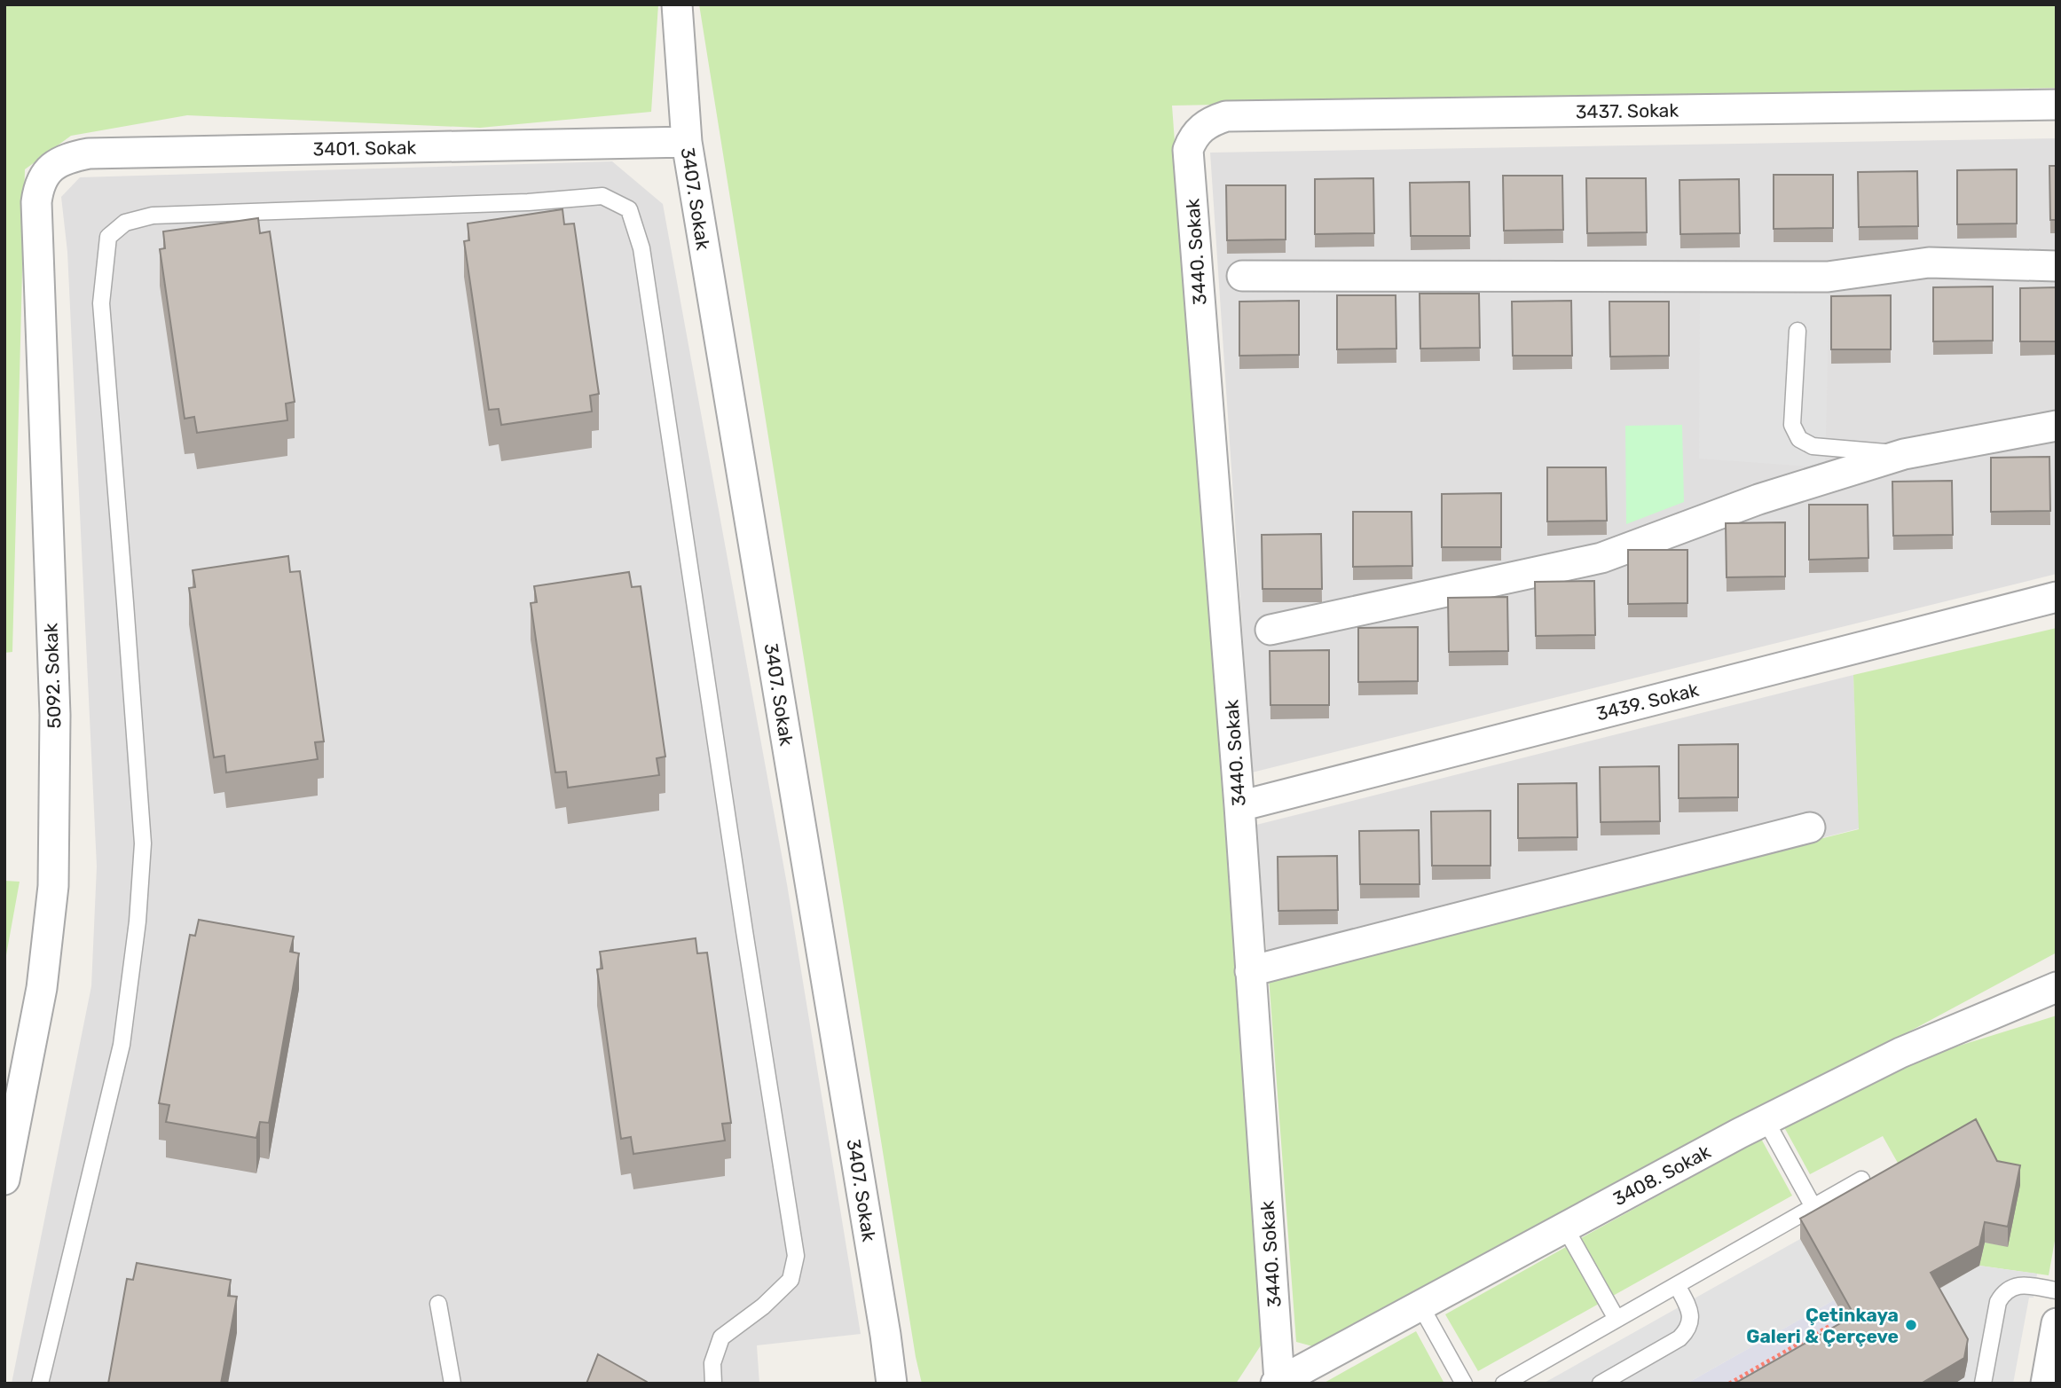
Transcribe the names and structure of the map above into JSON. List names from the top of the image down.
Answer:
{
  "streets": {
    "street": [
      "3437. Sokak",
      "3401. Sokak",
      "3407. Sokak",
      "3440. Sokak",
      "5092. Sokak",
      "3439. Sokak",
      "3408. Sokak"
    ]
  },
  "crossings": [
    ["3437. Sokak", "3440. Sokak"],
    ["3401. Sokak", "3407. Sokak"],
    ["3401. Sokak", "5092. Sokak"],
    ["3440. Sokak", "3439. Sokak"],
    ["3440. Sokak", "3408. Sokak"]
  ],
  "places": ["Çetinkaya Galeri & Çerçeve"]
}
